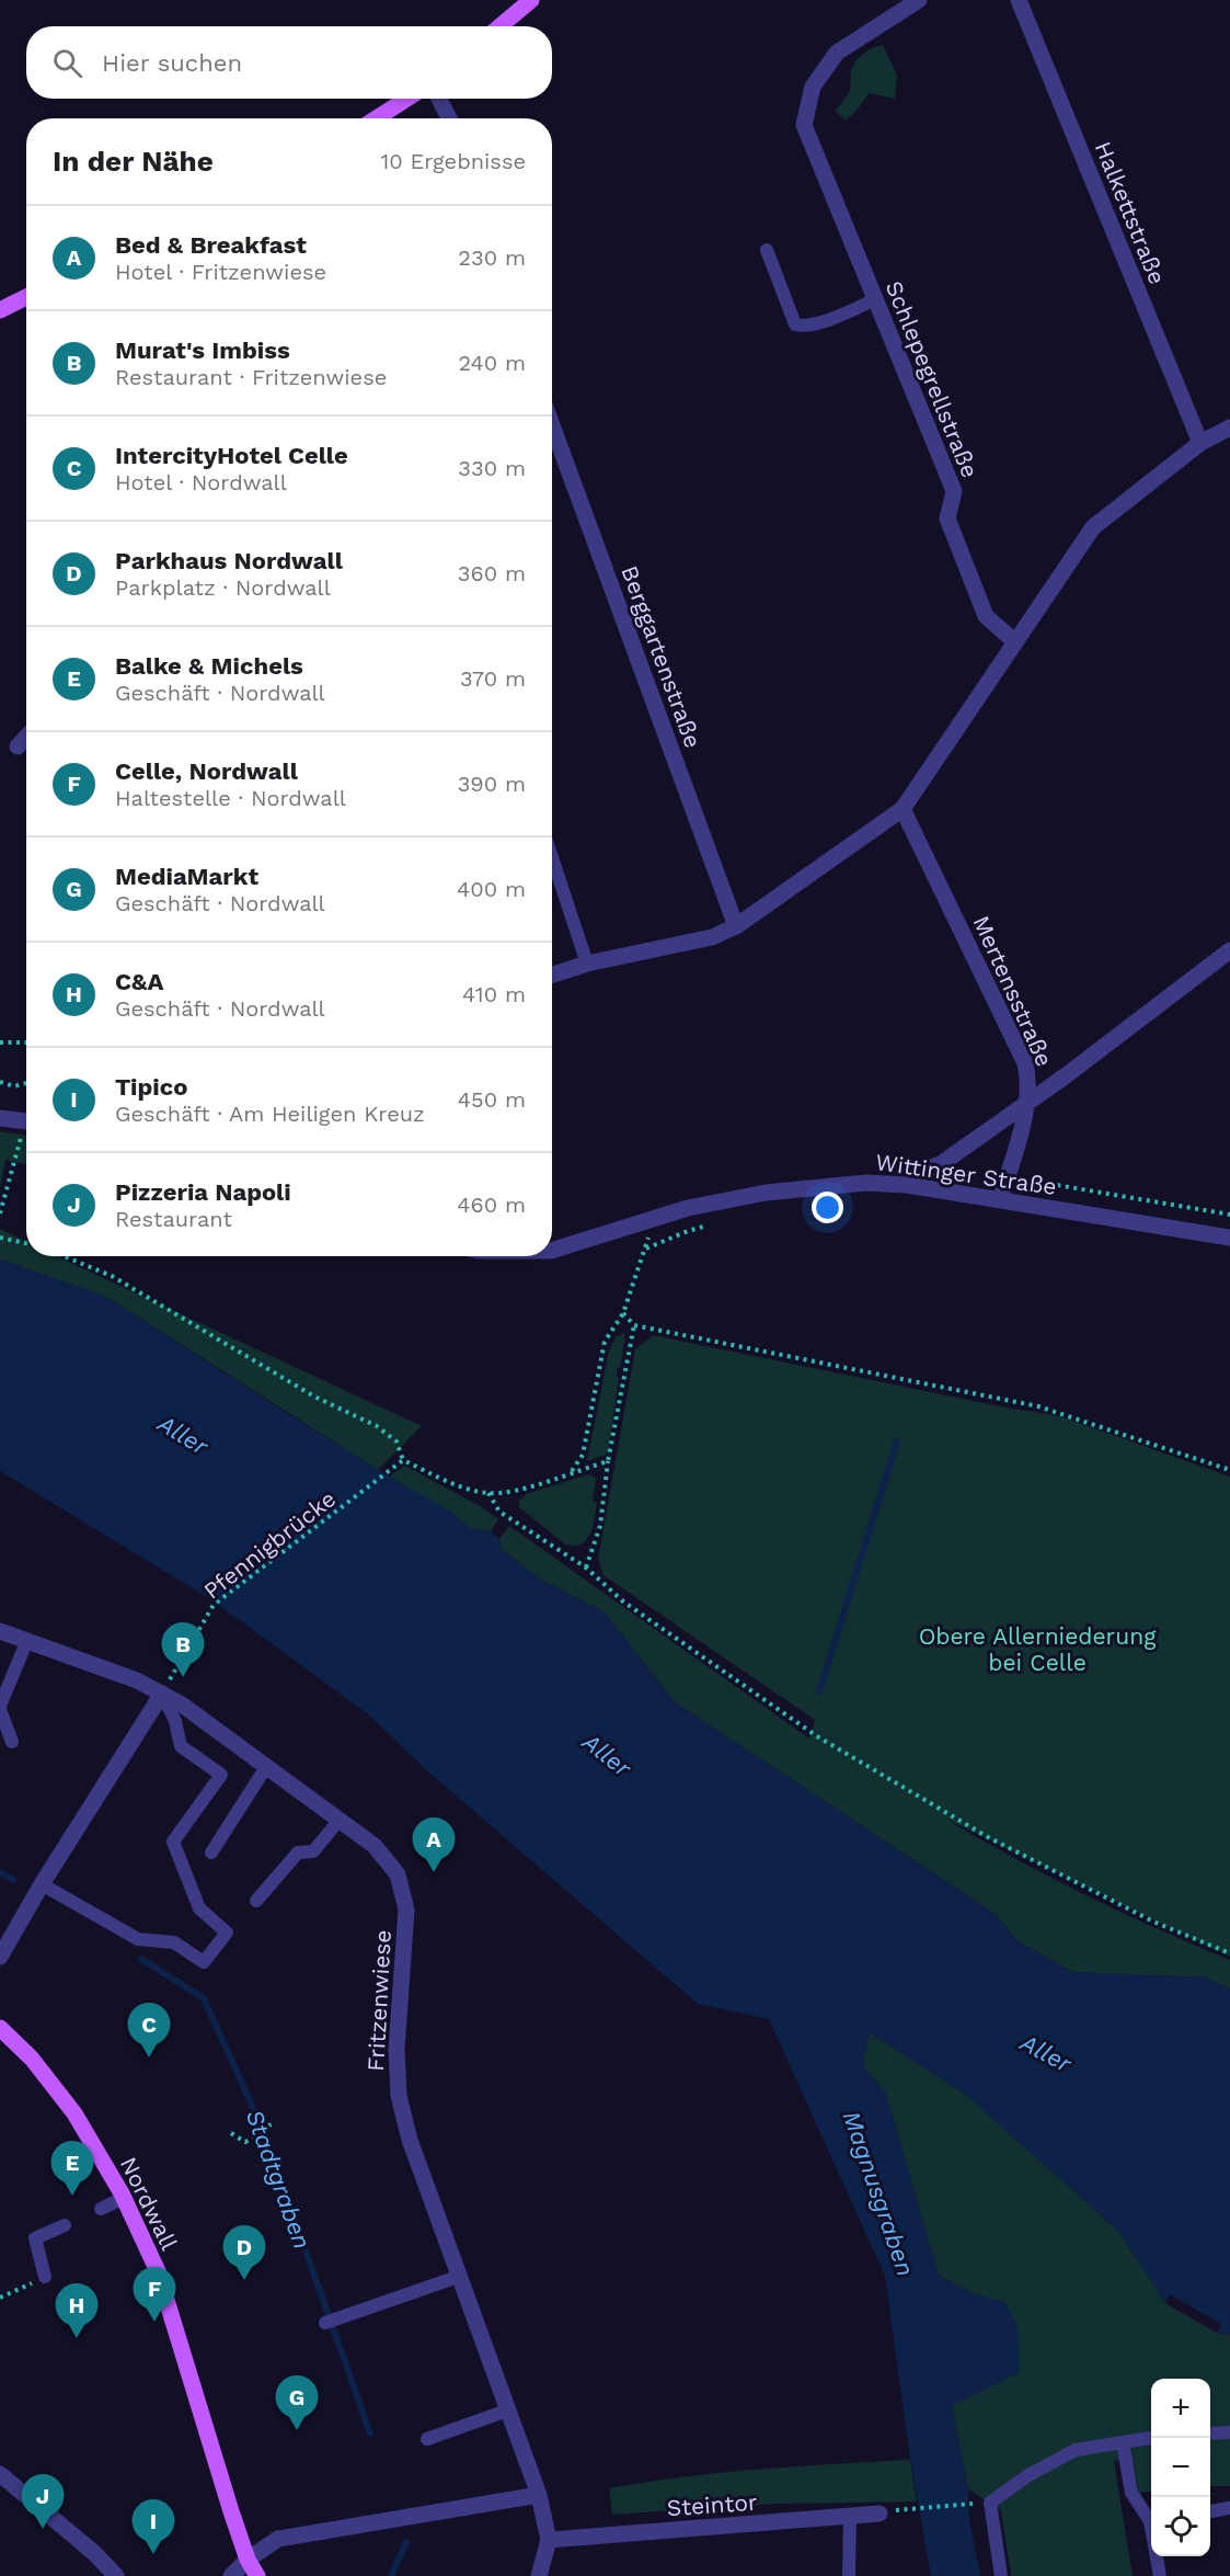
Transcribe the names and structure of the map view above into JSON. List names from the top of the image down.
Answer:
{
  "streets": {
    "main road": ["Nordwall"],
    "street": [
      "Halkettstraße",
      "Schlepegrellstraße",
      "Berggartenstraße",
      "Mertensstraße",
      "Wittinger Straße",
      "Fritzenwiese",
      "Steintor"
    ],
    "path": ["Pfennigbrücke"]
  },
  "crossings": [
    ["Mertensstraße", "Wittinger Straße"],
    ["Pfennigbrücke", "Fritzenwiese"],
    ["Fritzenwiese", "Steintor"]
  ],
  "water": ["Aller", "Stadtgraben", "Magnusgraben"],
  "parks": ["Obere Allerniederung bei Celle"],
  "page": {
    "search": "Hier suchen",
    "heading": ["In der Nähe", "10 Ergebnisse"],
    "list": [
      {
        "mark": "A",
        "name": "Bed & Breakfast",
        "note": "Hotel · Fritzenwiese",
        "value": "230 m"
      },
      {
        "mark": "B",
        "name": "Murat's Imbiss",
        "note": "Restaurant · Fritzenwiese",
        "value": "240 m"
      },
      {
        "mark": "C",
        "name": "IntercityHotel Celle",
        "note": "Hotel · Nordwall",
        "value": "330 m"
      },
      {
        "mark": "D",
        "name": "Parkhaus Nordwall",
        "note": "Parkplatz · Nordwall",
        "value": "360 m"
      },
      {
        "mark": "E",
        "name": "Balke & Michels",
        "note": "Geschäft · Nordwall",
        "value": "370 m"
      },
      {
        "mark": "F",
        "name": "Celle, Nordwall",
        "note": "Haltestelle · Nordwall",
        "value": "390 m"
      },
      {
        "mark": "G",
        "name": "MediaMarkt",
        "note": "Geschäft · Nordwall",
        "value": "400 m"
      },
      {
        "mark": "H",
        "name": "C&A",
        "note": "Geschäft · Nordwall",
        "value": "410 m"
      },
      {
        "mark": "I",
        "name": "Tipico",
        "note": "Geschäft · Am Heiligen Kreuz",
        "value": "450 m"
      },
      {
        "mark": "J",
        "name": "Pizzeria Napoli",
        "note": "Restaurant",
        "value": "460 m"
      }
    ],
    "pins": [
      "B",
      "A",
      "C",
      "E",
      "D",
      "F",
      "H",
      "G",
      "J",
      "I"
    ],
    "map_buttons": ["+", "−"]
  }
}
